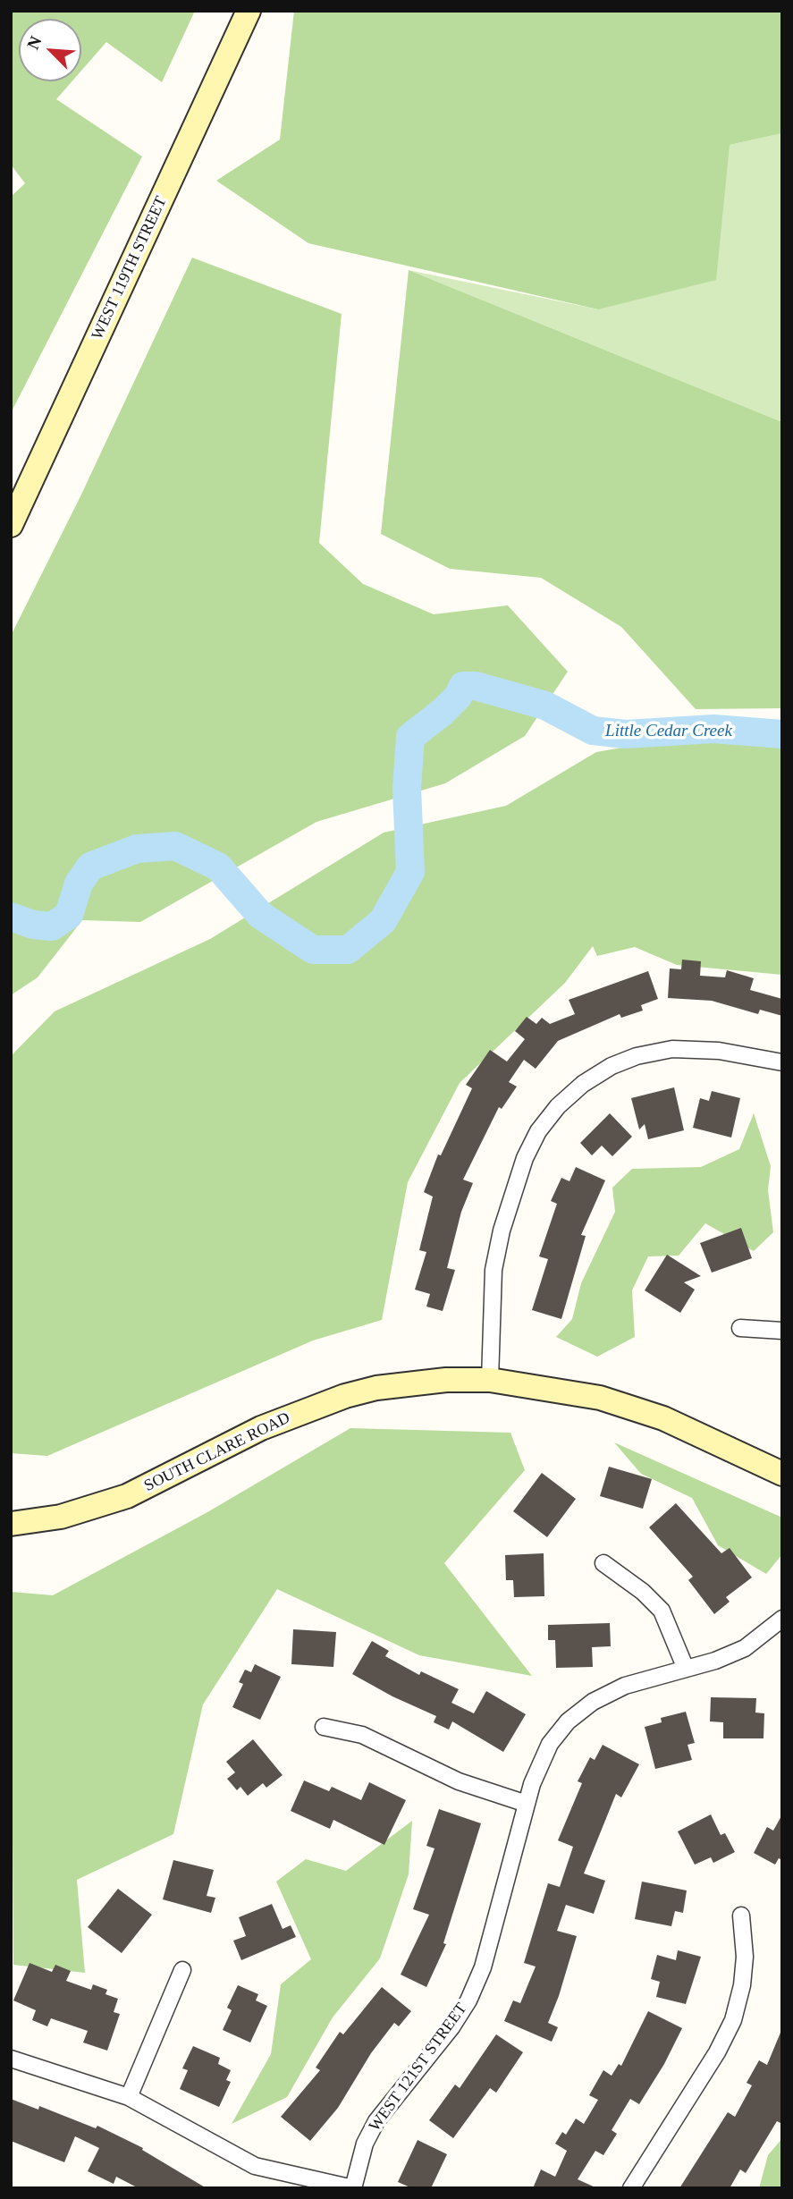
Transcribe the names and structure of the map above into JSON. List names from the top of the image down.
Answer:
{
  "streets": {
    "street": ["WEST 119TH STREET", "SOUTH CLARE ROAD", "WEST 121ST STREET"]
  },
  "water": ["Little Cedar Creek"],
  "north": "top left"
}
